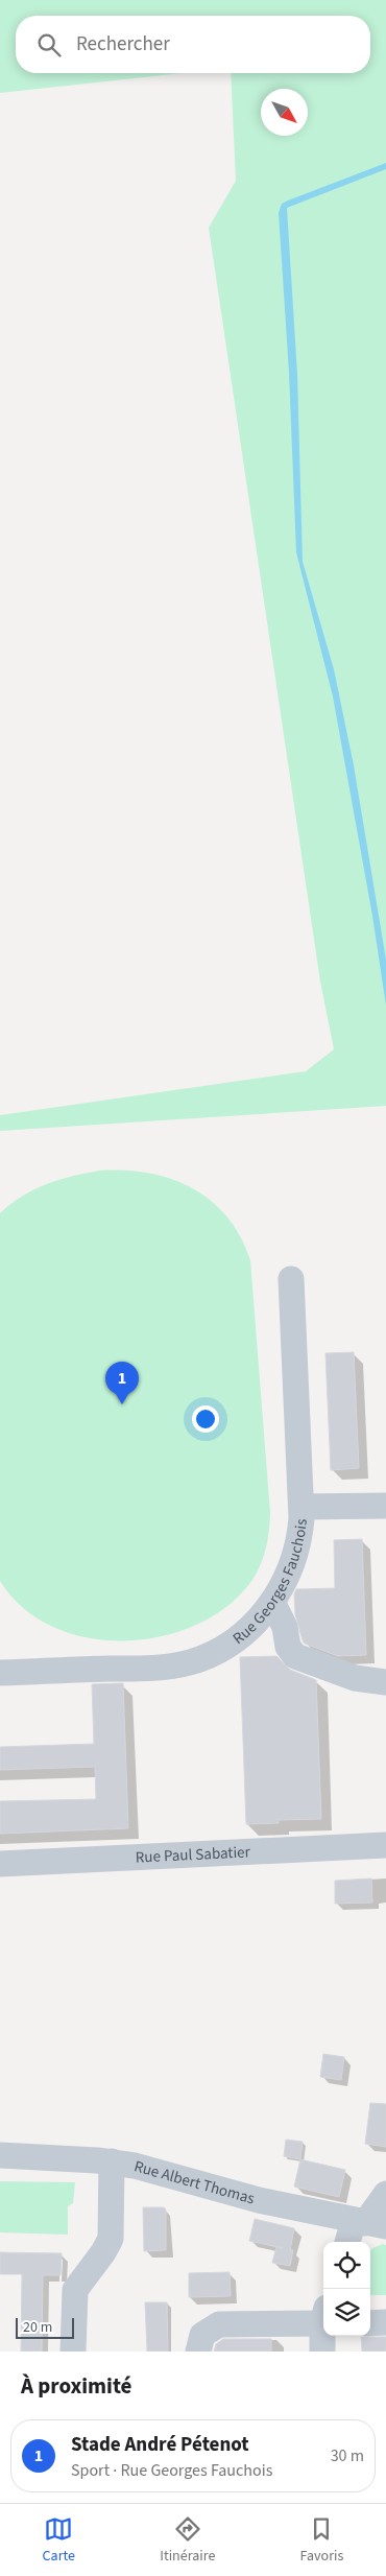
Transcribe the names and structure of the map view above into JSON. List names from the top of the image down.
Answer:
{
  "streets": {
    "street": ["Rue Georges Fauchois", "Rue Paul Sabatier", "Rue Albert Thomas"]
  },
  "scale_bar": "20 m",
  "north": "bottom right",
  "page": {
    "search": "Rechercher",
    "pins": "1",
    "scale": "20 m",
    "heading": "À proximité",
    "list": [
      {
        "mark": "1",
        "name": "Stade André Pétenot",
        "note": "Sport · Rue Georges Fauchois",
        "value": "30 m"
      }
    ],
    "nav": ["Carte", "Itinéraire", "Favoris"]
  }
}
